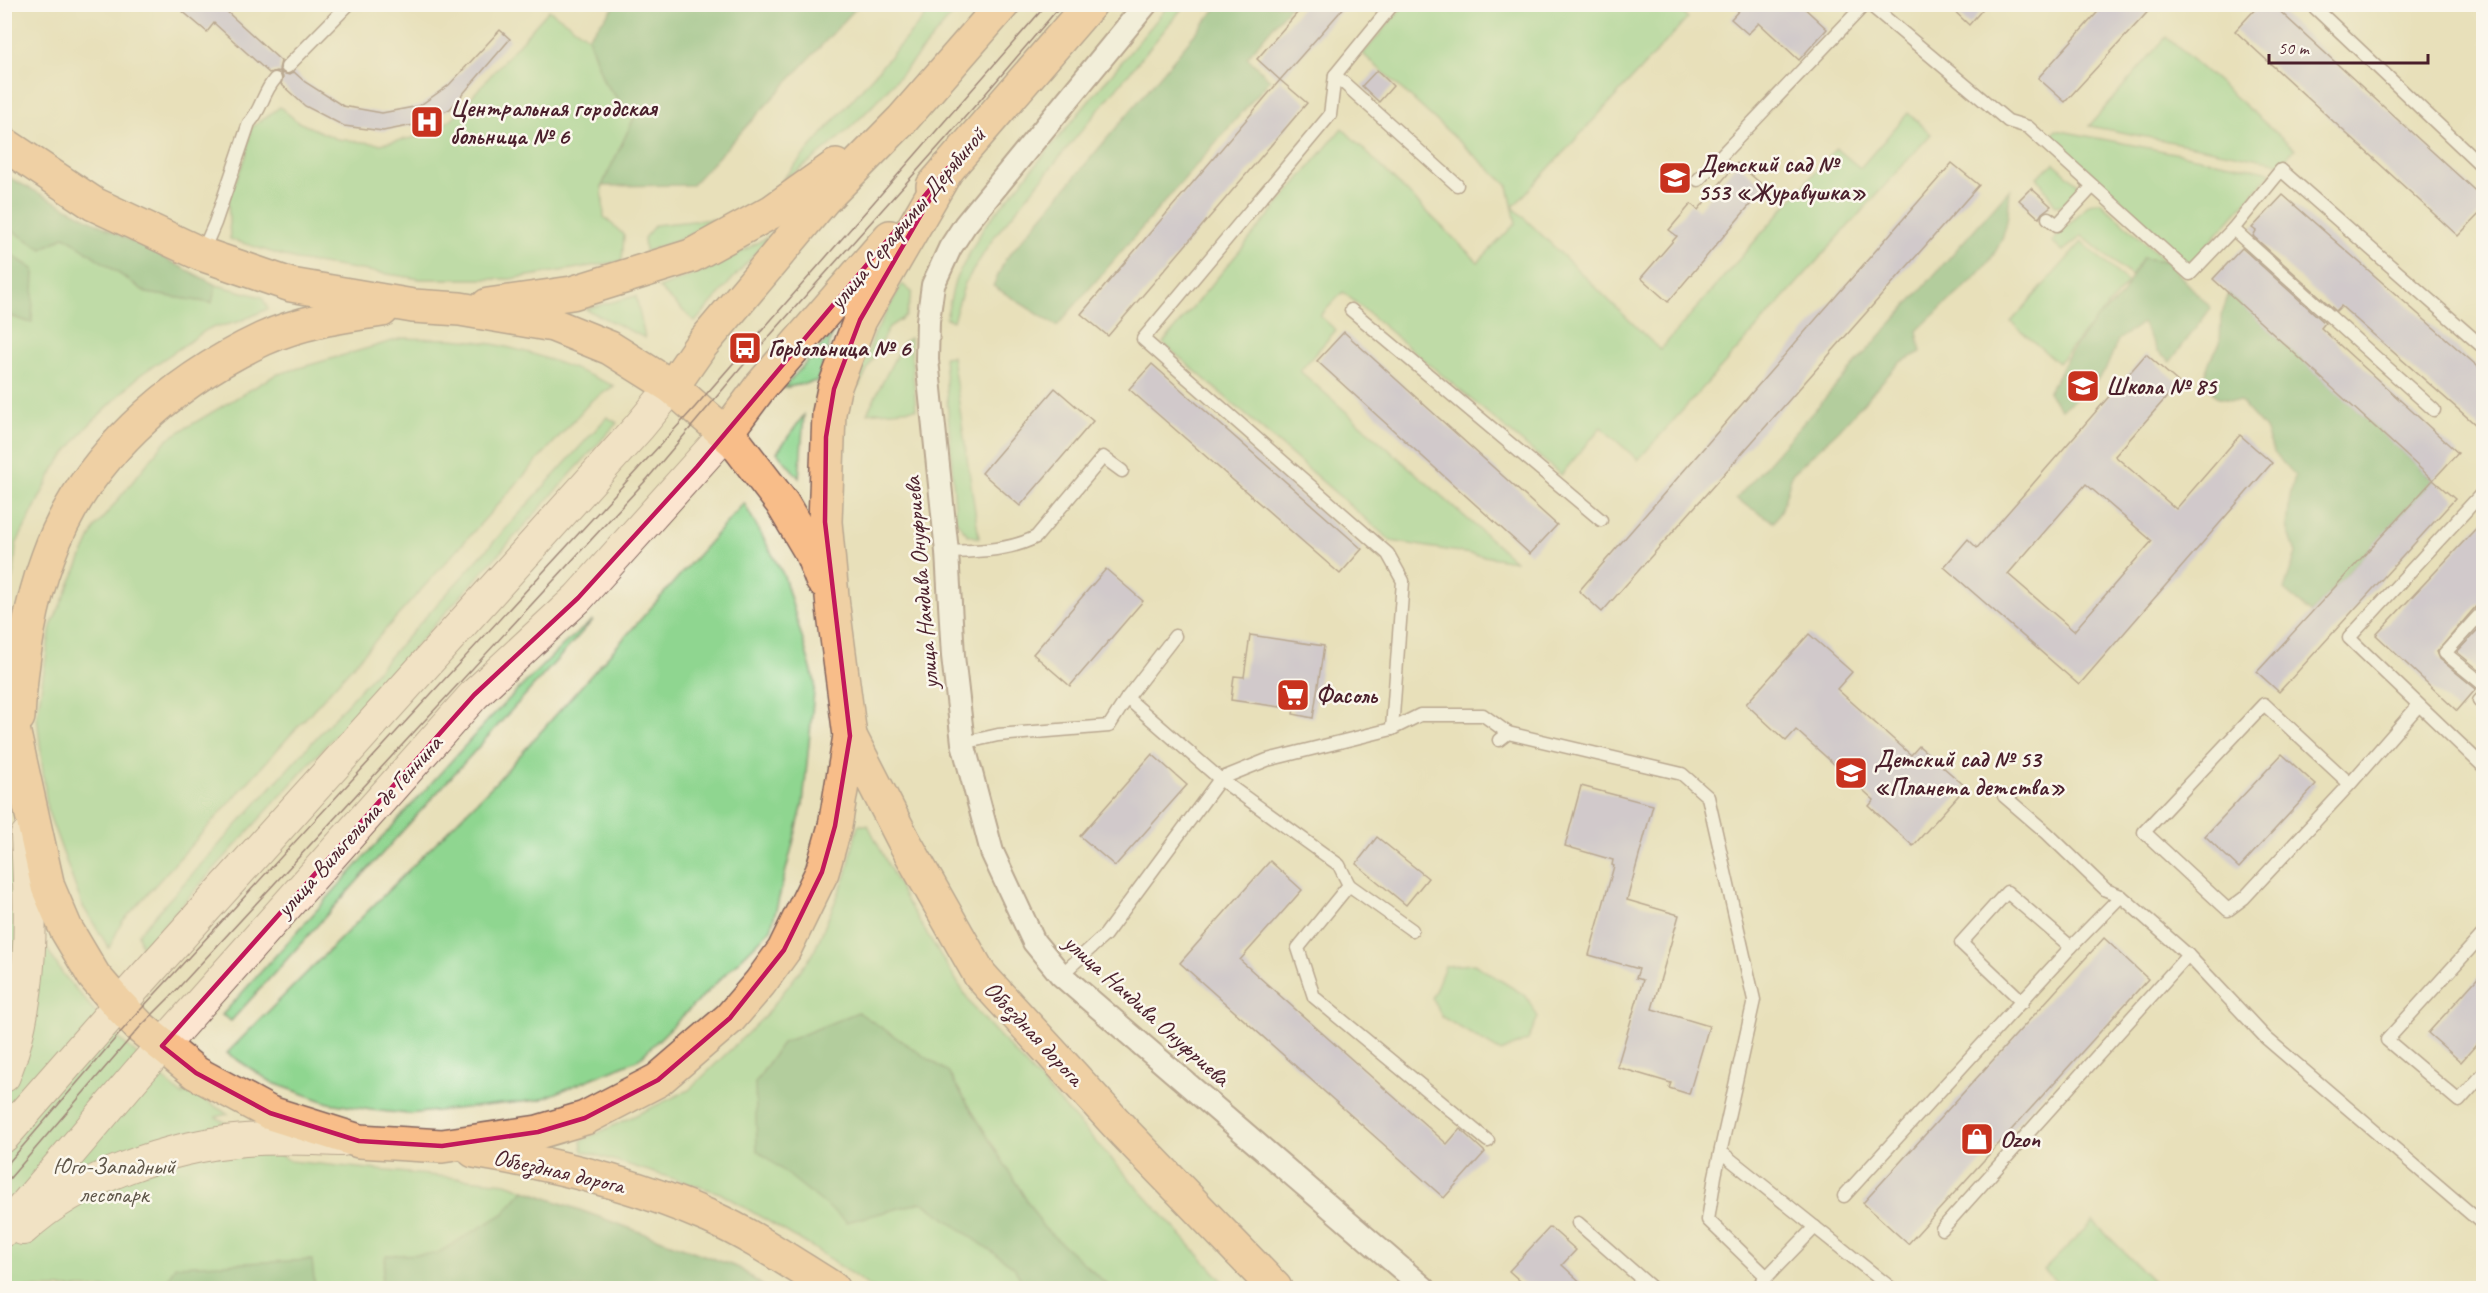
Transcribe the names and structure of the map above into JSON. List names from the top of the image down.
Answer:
{
  "streets": {
    "main road": ["улица Серафимы Дерябиной", "улица Вильгельма де Геннина", "Объездная дорога"],
    "street": ["улица Начдива Онуфриева"]
  },
  "crossings": [
    ["улица Серафимы Дерябиной", "улица Начдива Онуфриева"],
    ["улица Серафимы Дерябиной", "улица Вильгельма де Геннина"]
  ],
  "parks": ["Юго-Западный лесопарк"],
  "places": {
    "hospital": ["Центральная городская больница № 6"],
    "school or university": ["Детский сад № 553 «Журавушка»", "Школа № 85", "Детский сад № 53 «Планета детства»"],
    "bus stop": ["Горбольница № 6"],
    "supermarket": ["Фасоль"],
    "shop": ["Ozon"]
  },
  "scale_bar": "50 m"
}
